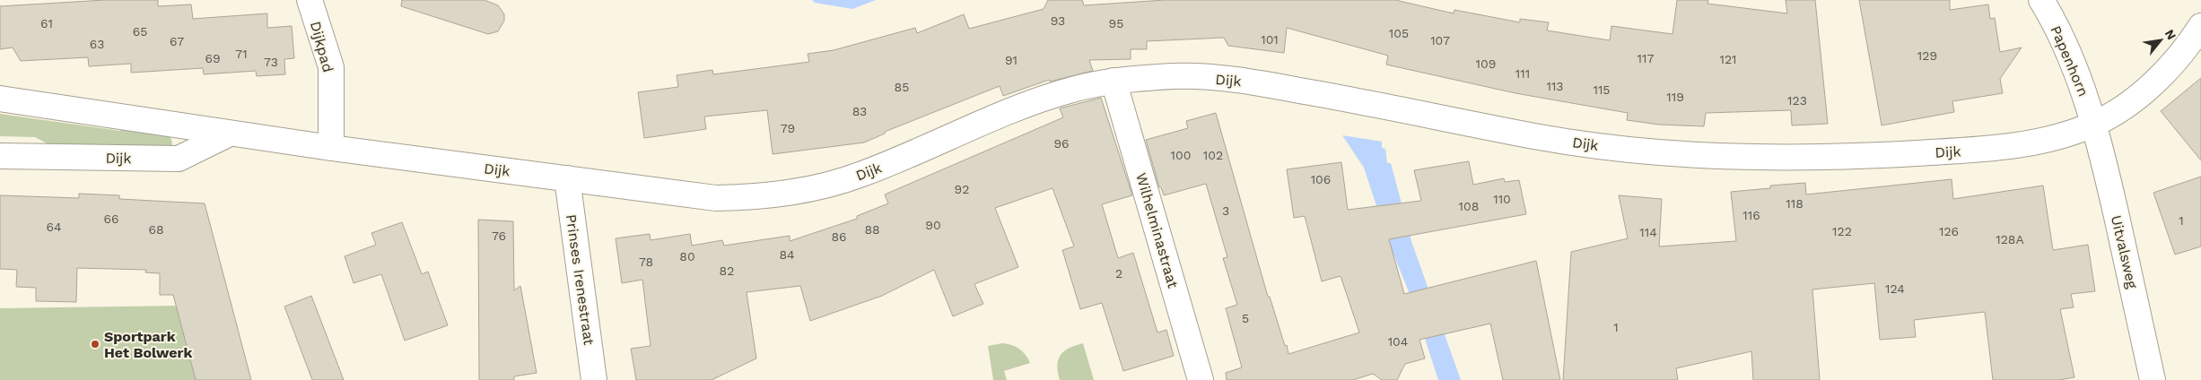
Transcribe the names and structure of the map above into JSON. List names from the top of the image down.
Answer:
{
  "streets": {
    "street": [
      "Dijkpad",
      "Papenhorn",
      "Dijk",
      "Wilhelminastraat",
      "Uitvalsweg",
      "Prinses Irenestraat"
    ]
  },
  "crossings": [
    ["Dijkpad", "Dijk"],
    ["Papenhorn", "Dijk"],
    ["Papenhorn", "Uitvalsweg"],
    ["Dijk", "Wilhelminastraat"],
    ["Dijk", "Uitvalsweg"],
    ["Dijk", "Prinses Irenestraat"]
  ],
  "places": ["Sportpark Het Bolwerk"],
  "house_numbers": [
    "93",
    "61",
    "95",
    "65",
    "105",
    "101",
    "107",
    "67",
    "63",
    "71",
    "129",
    "69",
    "117",
    "121",
    "91",
    "73",
    "109",
    "111",
    "113",
    "85",
    "115",
    "119",
    "123",
    "83",
    "79",
    "96",
    "100",
    "102",
    "106",
    "92",
    "110",
    "118",
    "108",
    "3",
    "116",
    "66",
    "1",
    "90",
    "64",
    "68",
    "88",
    "122",
    "126",
    "114",
    "76",
    "86",
    "128A",
    "84",
    "80",
    "78",
    "82",
    "2",
    "124",
    "5",
    "1",
    "104"
  ],
  "north": "top right"
}
